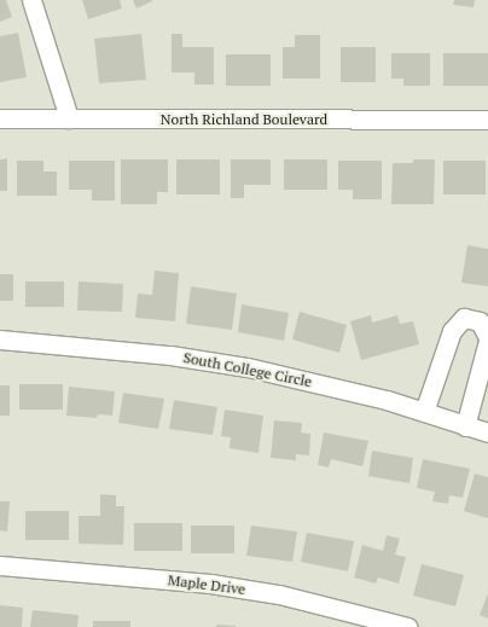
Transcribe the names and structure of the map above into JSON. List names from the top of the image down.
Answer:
{
  "streets": {
    "street": ["North Richland Boulevard", "South College Circle", "Maple Drive"]
  }
}
